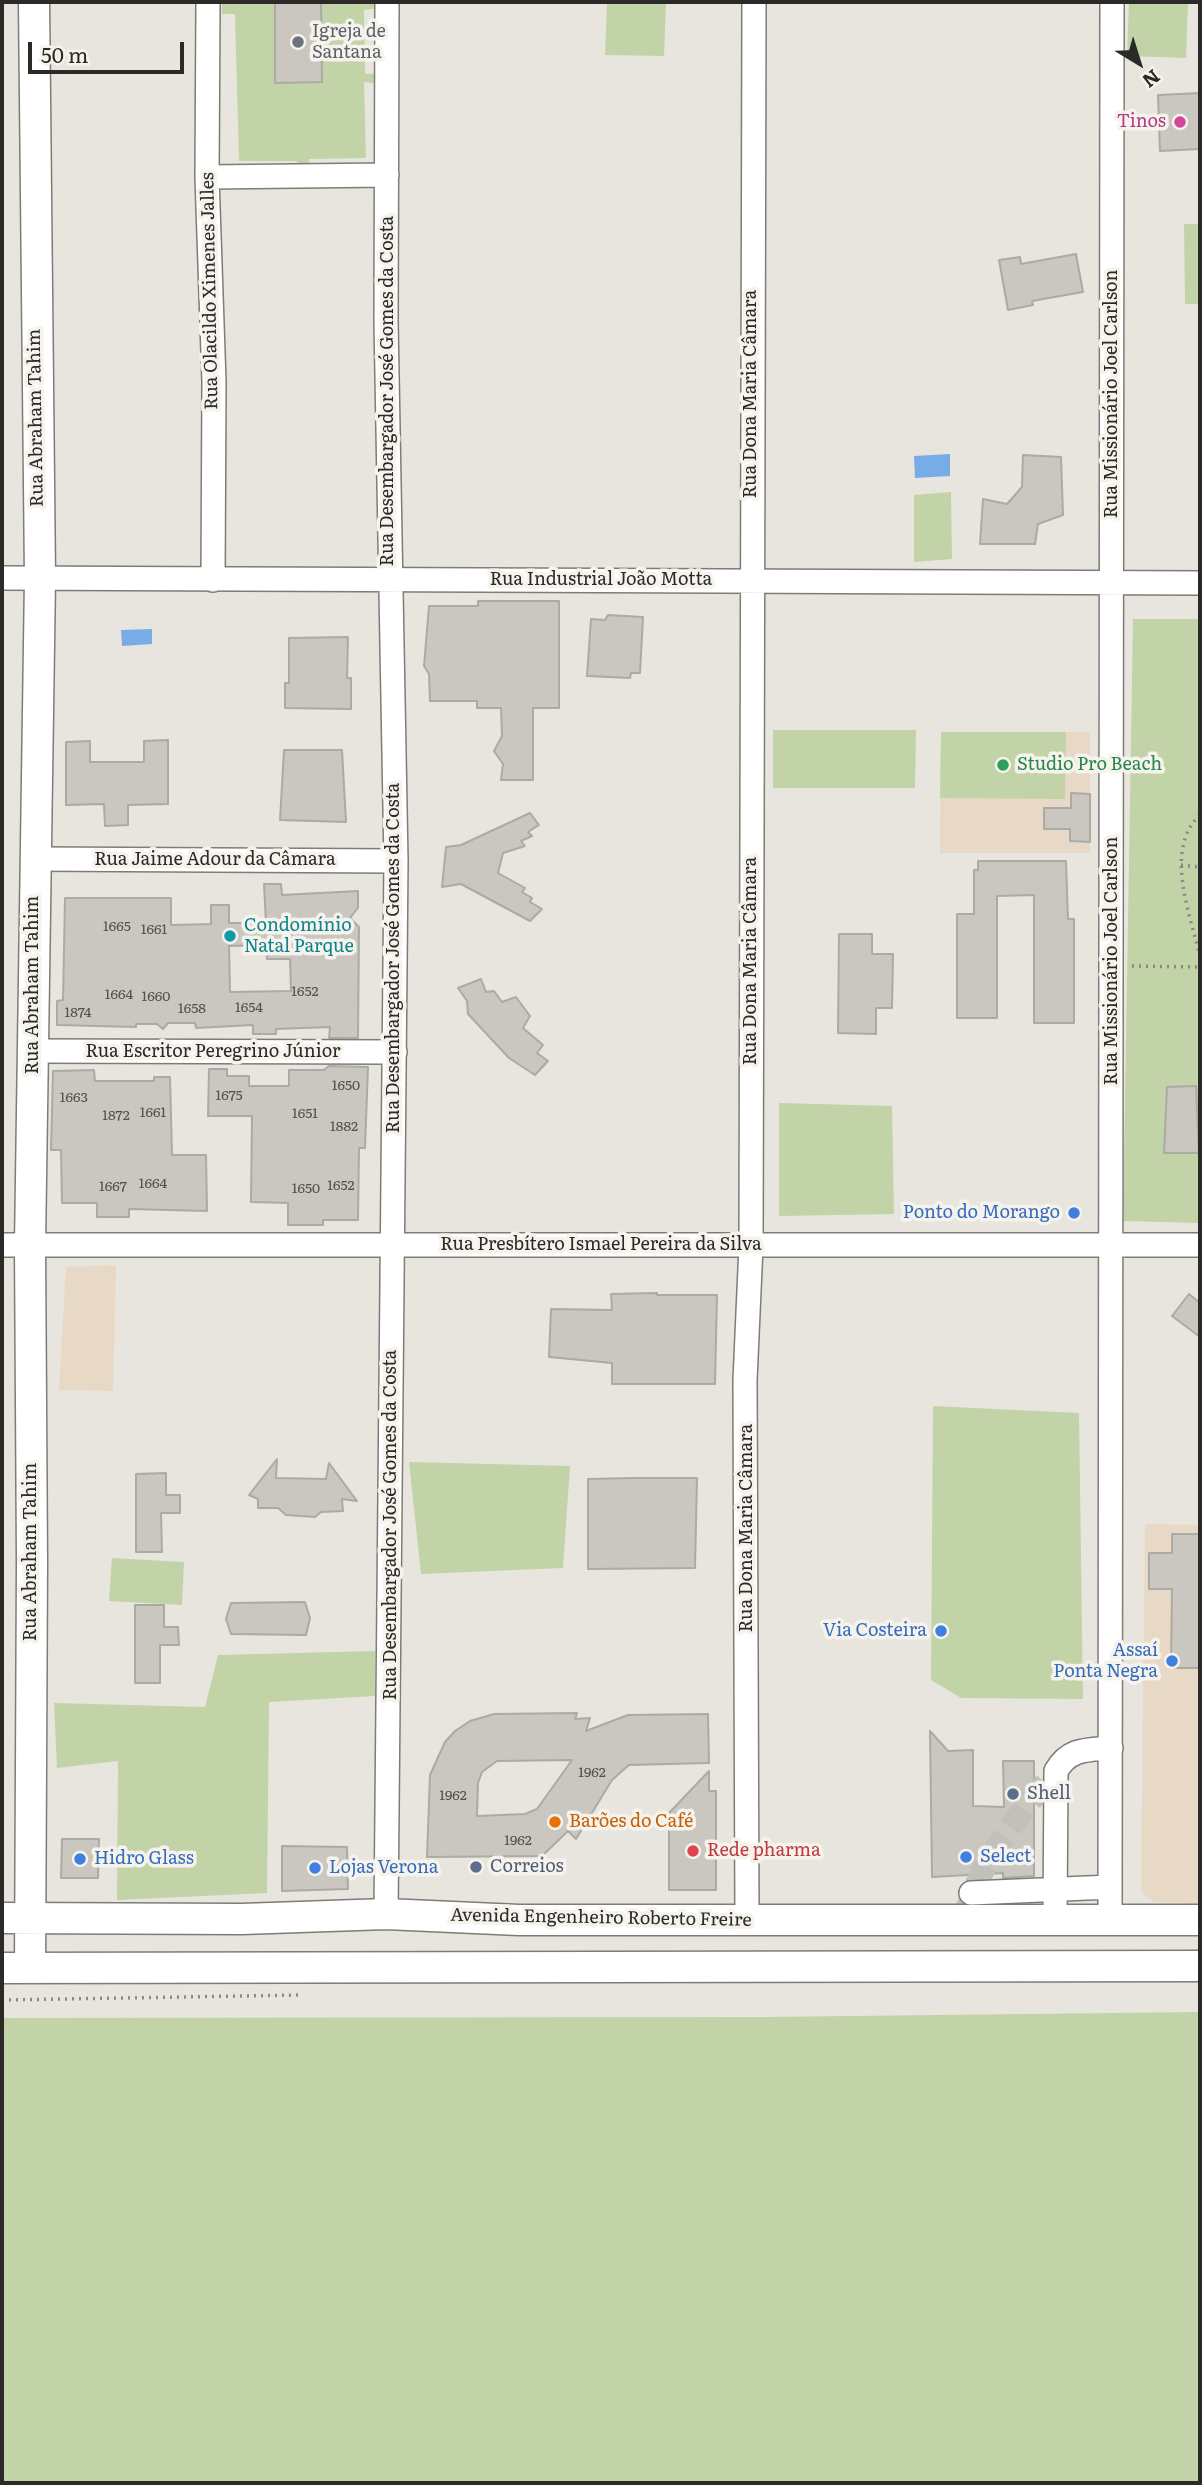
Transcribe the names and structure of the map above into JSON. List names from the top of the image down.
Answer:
{
  "streets": {
    "main road": ["Rua Abraham Tahim", "Avenida Engenheiro Roberto Freire"],
    "street": [
      "Rua Olacildo Ximenes Jalles",
      "Rua Desembargador José Gomes da Costa",
      "Rua Dona Maria Câmara",
      "Rua Missionário Joel Carlson",
      "Rua Industrial João Motta",
      "Rua Jaime Adour da Câmara",
      "Rua Escritor Peregrino Júnior",
      "Rua Presbítero Ismael Pereira da Silva"
    ]
  },
  "crossings": [
    ["Rua Olacildo Ximenes Jalles", "Rua Industrial João Motta"],
    ["Rua Desembargador José Gomes da Costa", "Rua Industrial João Motta"],
    ["Rua Desembargador José Gomes da Costa", "Rua Jaime Adour da Câmara"],
    ["Rua Desembargador José Gomes da Costa", "Rua Escritor Peregrino Júnior"],
    ["Rua Desembargador José Gomes da Costa", "Rua Presbítero Ismael Pereira da Silva"],
    ["Rua Desembargador José Gomes da Costa", "Avenida Engenheiro Roberto Freire"],
    ["Rua Dona Maria Câmara", "Rua Industrial João Motta"],
    ["Rua Dona Maria Câmara", "Rua Presbítero Ismael Pereira da Silva"],
    ["Rua Dona Maria Câmara", "Avenida Engenheiro Roberto Freire"],
    ["Rua Missionário Joel Carlson", "Rua Industrial João Motta"],
    ["Rua Missionário Joel Carlson", "Rua Presbítero Ismael Pereira da Silva"],
    ["Rua Missionário Joel Carlson", "Avenida Engenheiro Roberto Freire"],
    ["Rua Abraham Tahim", "Rua Industrial João Motta"],
    ["Rua Abraham Tahim", "Rua Jaime Adour da Câmara"],
    ["Rua Abraham Tahim", "Rua Escritor Peregrino Júnior"],
    ["Rua Abraham Tahim", "Rua Presbítero Ismael Pereira da Silva"],
    ["Rua Abraham Tahim", "Avenida Engenheiro Roberto Freire"]
  ],
  "places": [
    "Igreja de Santana",
    "Tinos",
    "Studio Pro Beach",
    "Condomínio Natal Parque",
    "Ponto do Morango",
    "Via Costeira",
    "Assaí Ponta Negra",
    "Shell",
    "Barões do Café",
    "Rede pharma",
    "Select",
    "Hidro Glass",
    "Correios",
    "Lojas Verona"
  ],
  "house_numbers": [
    "1665",
    "1661",
    "1652",
    "1664",
    "1660",
    "1654",
    "1658",
    "1874",
    "1650",
    "1675",
    "1663",
    "1661",
    "1651",
    "1872",
    "1882",
    "1664",
    "1652",
    "1667",
    "1650",
    "1962",
    "1962",
    "1962"
  ],
  "scale_bar": "50 m",
  "north": "bottom right"
}
